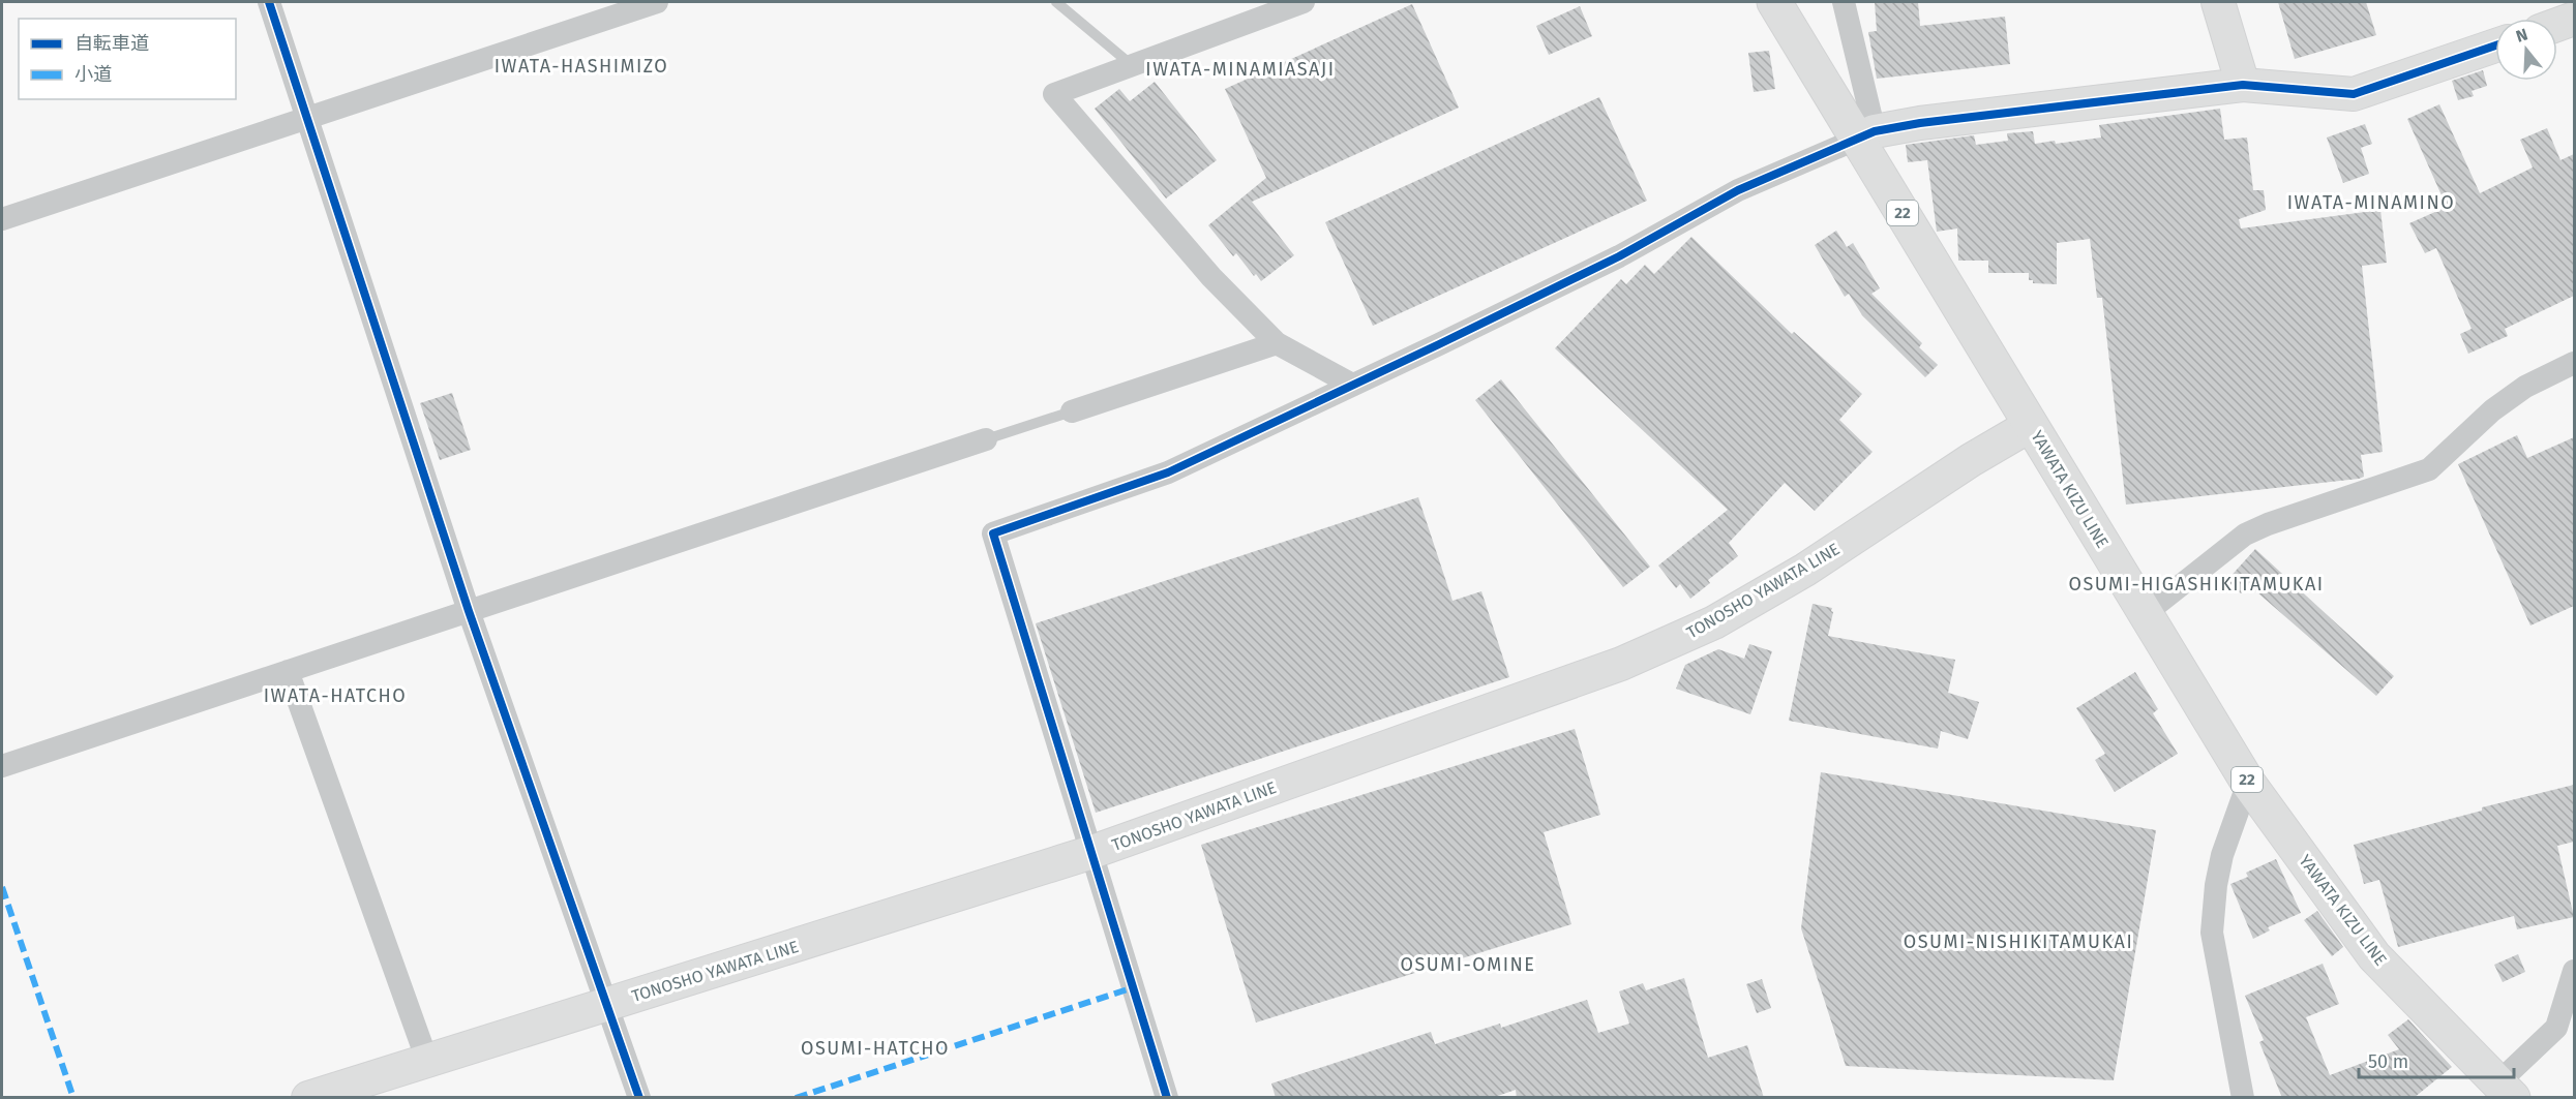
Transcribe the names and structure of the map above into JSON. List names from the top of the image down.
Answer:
{
  "streets": {
    "main road": ["22", "YAWATA KIZU LINE", "TONOSHO YAWATA LINE"]
  },
  "crossings": [
    ["YAWATA KIZU LINE", "TONOSHO YAWATA LINE"]
  ],
  "districts": [
    "IWATA-HASHIMIZO",
    "IWATA-MINAMIASAJI",
    "IWATA-MINAMINO",
    "OSUMI-HIGASHIKITAMUKAI",
    "IWATA-HATCHO",
    "OSUMI-NISHIKITAMUKAI",
    "OSUMI-OMINE",
    "OSUMI-HATCHO"
  ],
  "legend": ["自転車道", "小道"],
  "scale_bar": "50 m",
  "north": "top"
}
